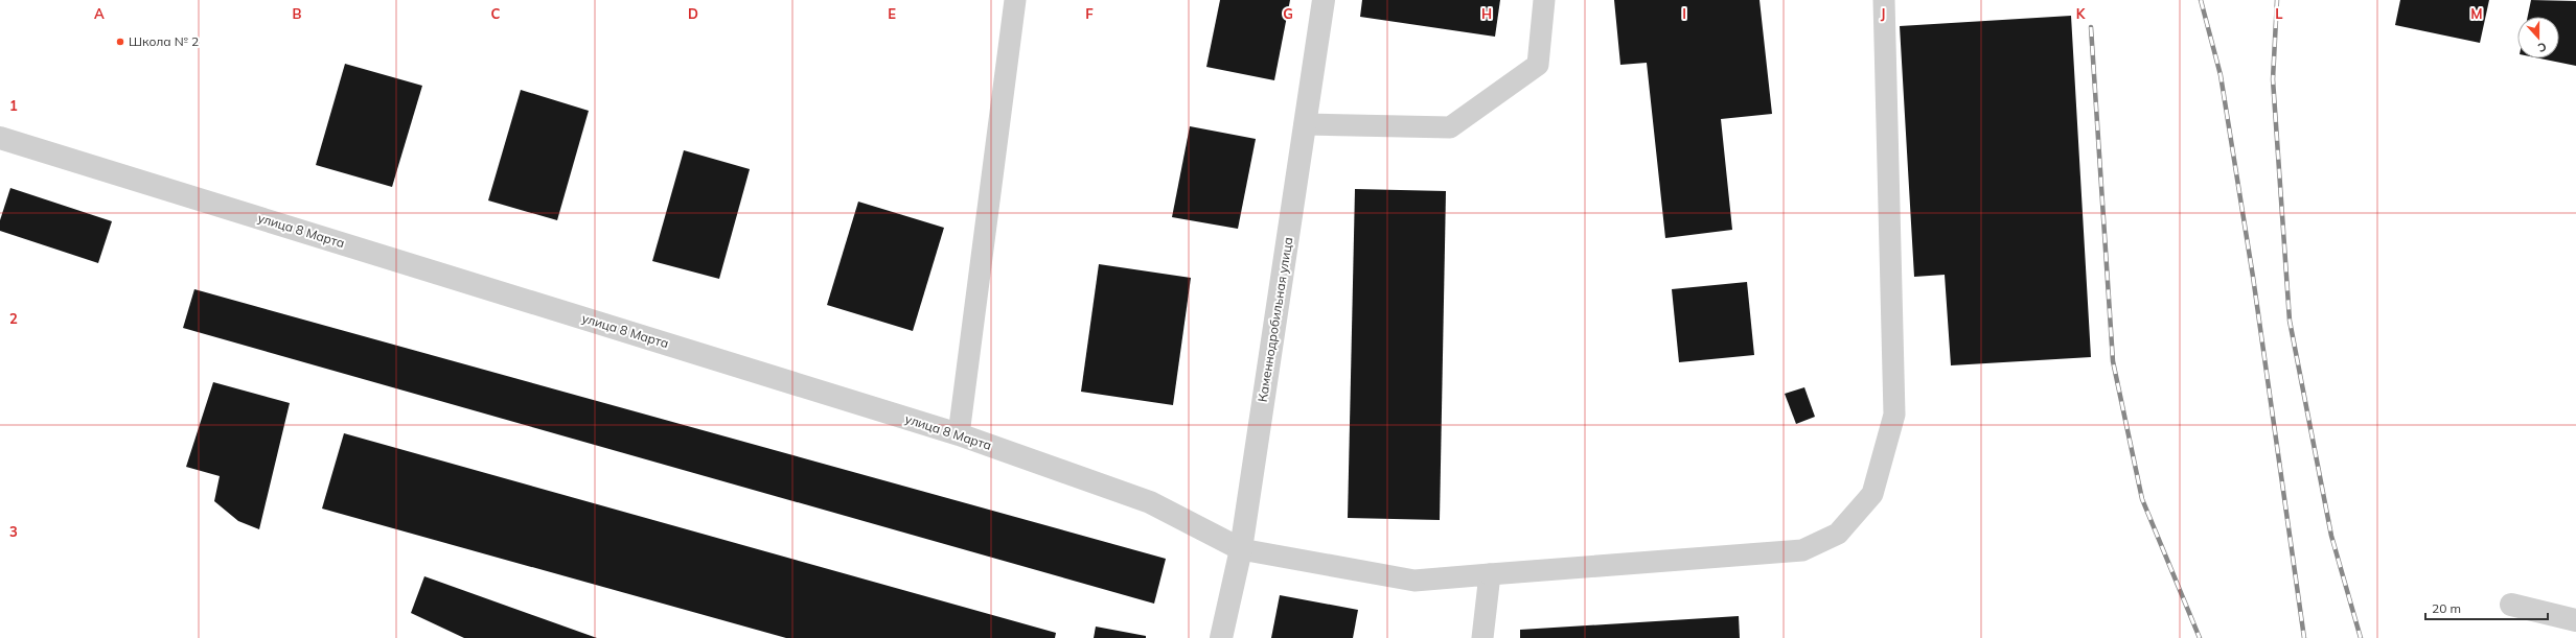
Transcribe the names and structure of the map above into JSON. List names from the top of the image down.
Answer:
{
  "streets": {
    "street": ["улица 8 Марта", "Каменнодробильная улица"]
  },
  "crossings": [
    ["улица 8 Марта", "Каменнодробильная улица"]
  ],
  "places": ["Школа № 2"],
  "scale_bar": "20 m",
  "north": "bottom",
  "grid": {
    "columns": [
      "A",
      "B",
      "C",
      "D",
      "E",
      "F",
      "G",
      "H",
      "I",
      "J",
      "K",
      "L",
      "M"
    ],
    "rows": ["1", "2", "3"]
  }
}
